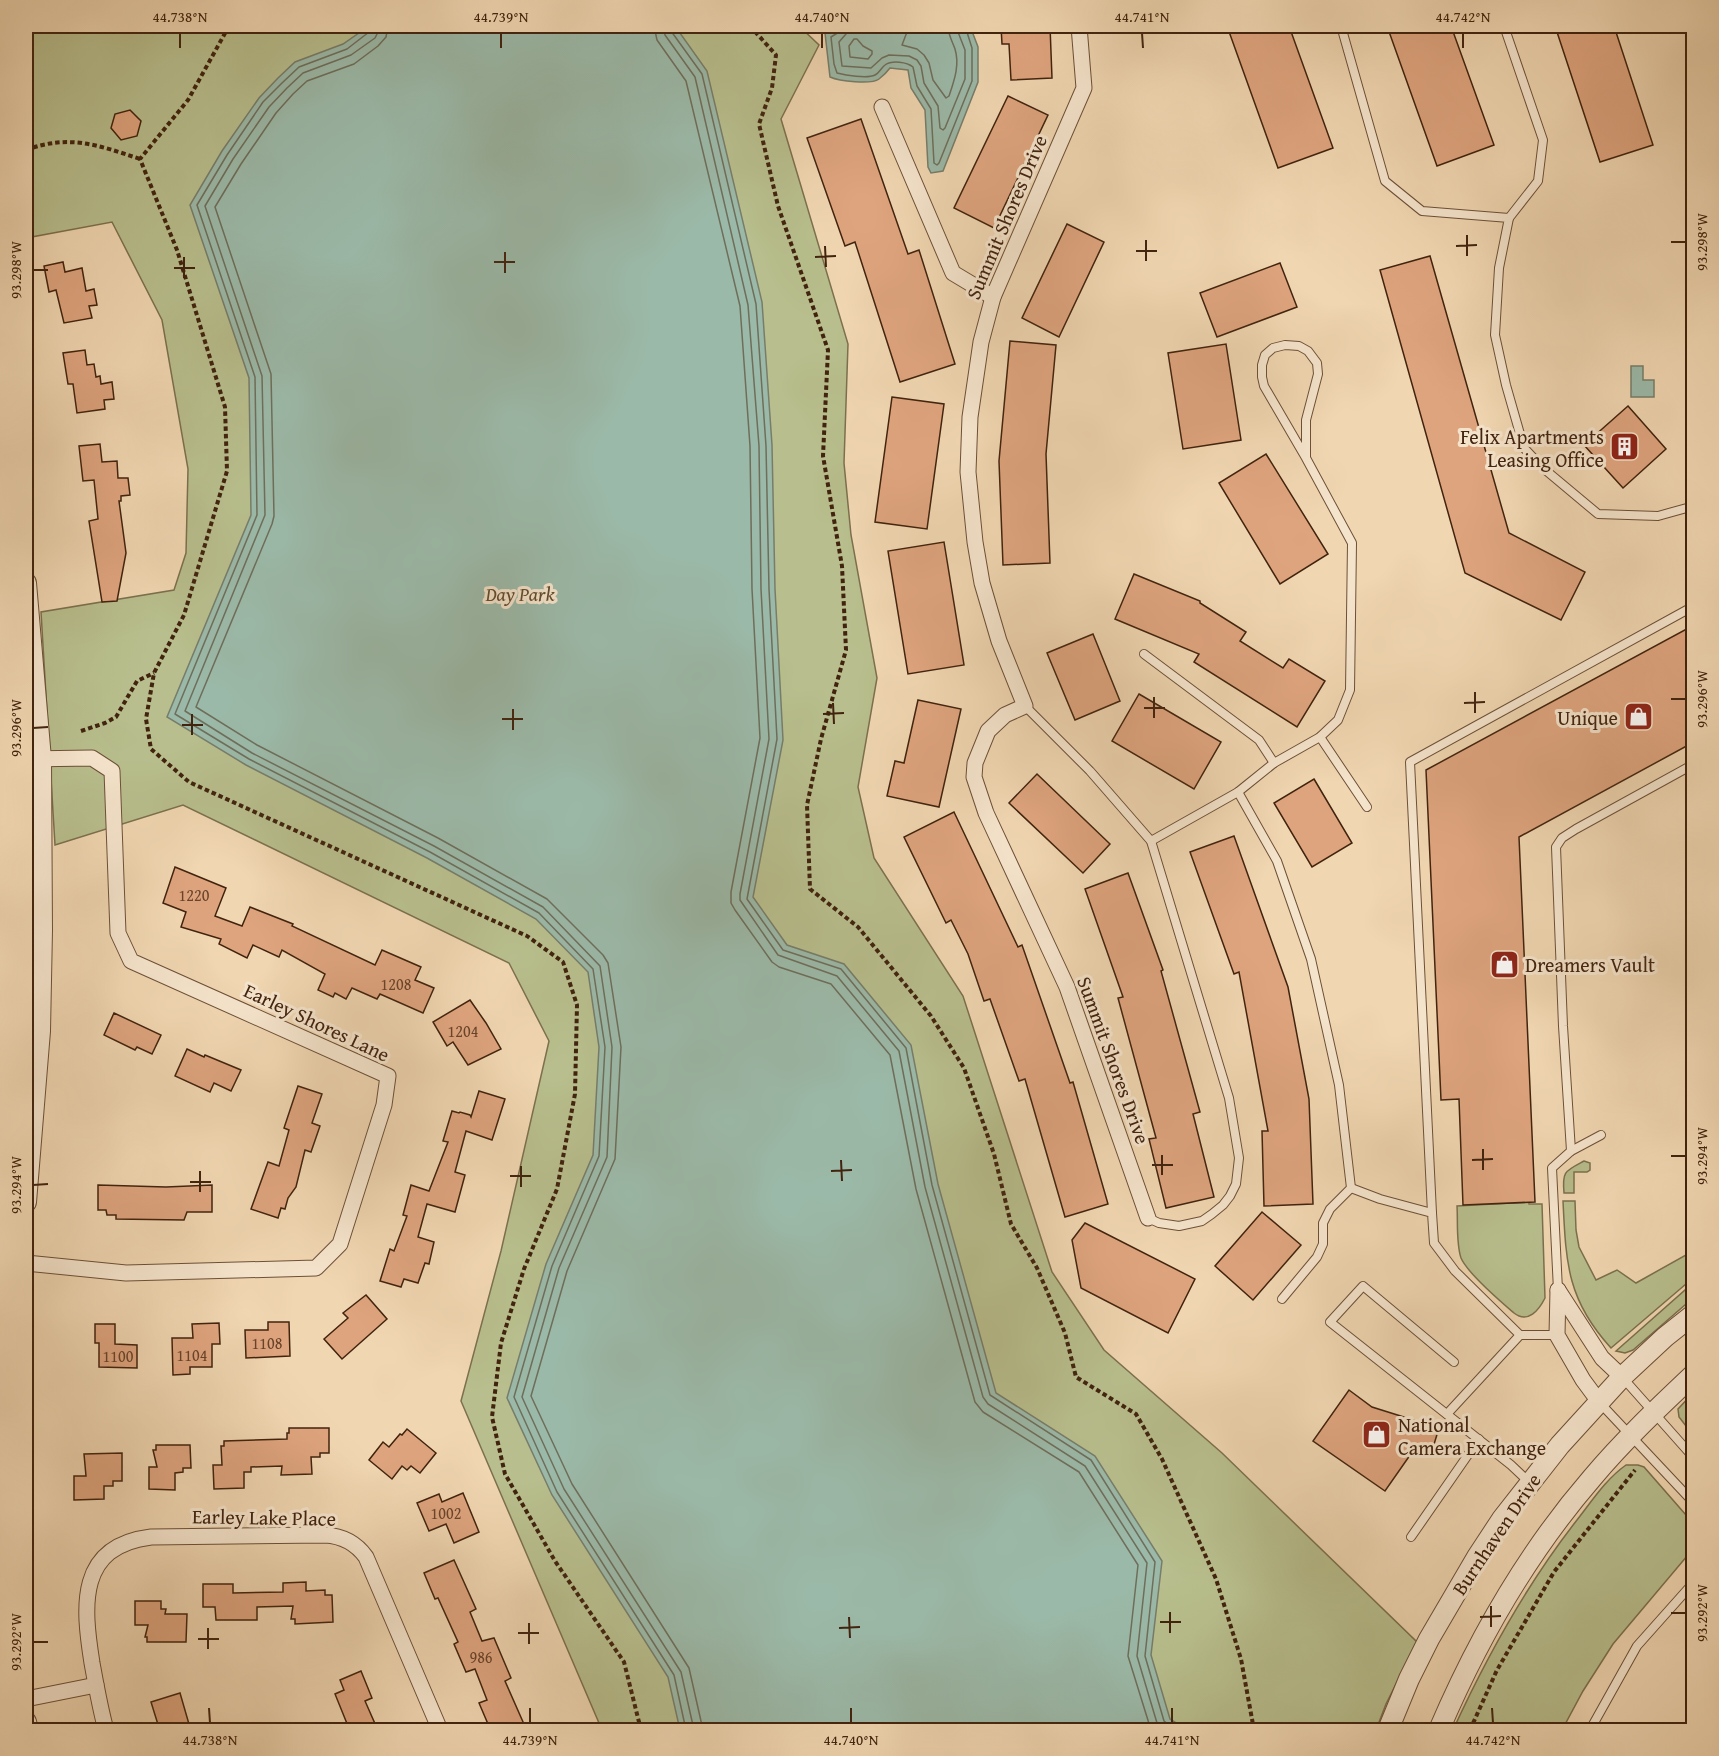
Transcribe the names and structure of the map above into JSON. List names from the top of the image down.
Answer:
{
  "streets": {
    "street": [
      "Summit Shores Drive",
      "Earley Shores Lane",
      "Earley Lake Place",
      "Burnhaven Drive"
    ]
  },
  "parks": ["Day Park"],
  "places": {
    "building": ["Felix Apartments Leasing Office"],
    "shop": ["Unique", "Dreamers Vault", "National Camera Exchange"]
  },
  "house_numbers": [
    "1220",
    "1208",
    "1204",
    "1108",
    "1104",
    "1100",
    "1002",
    "986"
  ],
  "coordinates": [
    "44.738°N",
    "44.739°N",
    "44.740°N",
    "44.741°N",
    "44.742°N",
    "93.298°W",
    "93.296°W",
    "93.294°W",
    "93.292°W"
  ]
}
